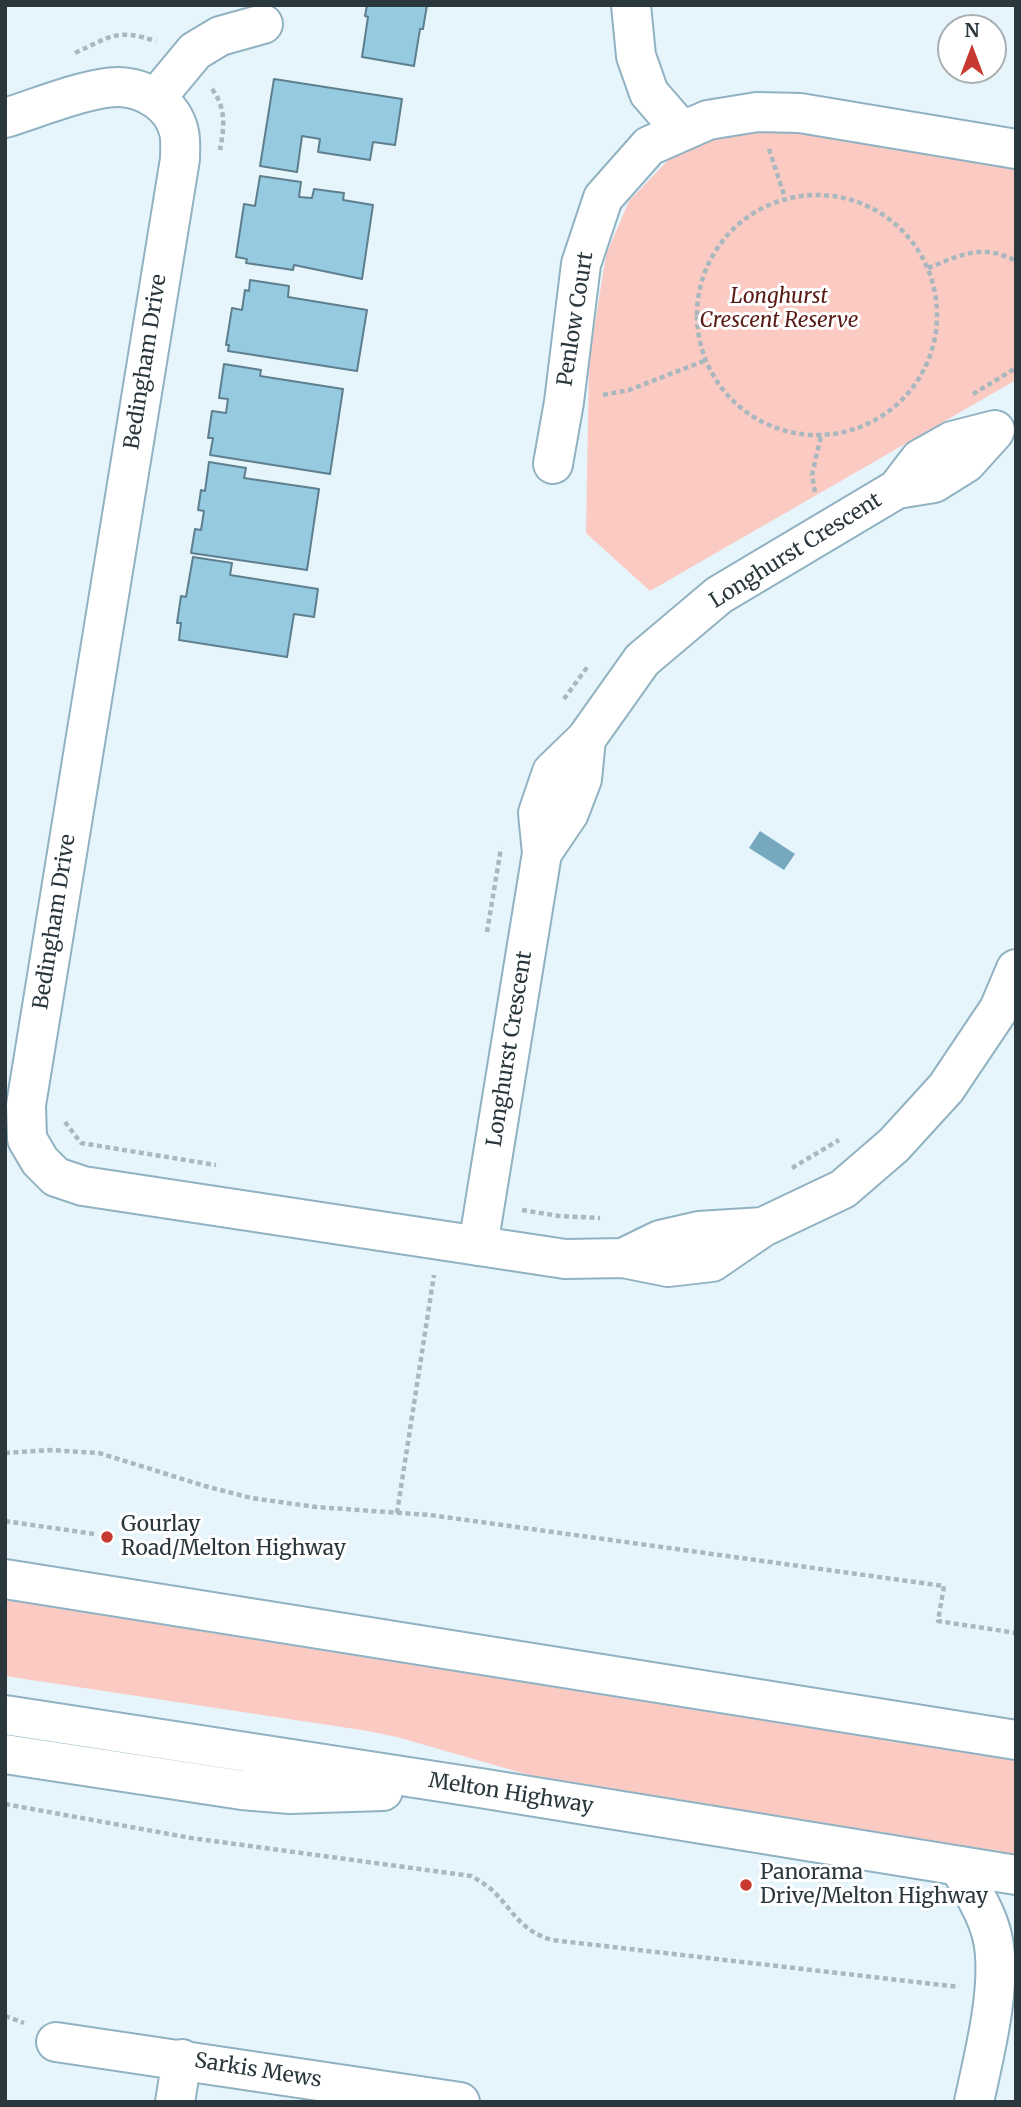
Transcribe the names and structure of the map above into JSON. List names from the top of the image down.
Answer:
{
  "streets": {
    "main road": [
      "Penlow Court",
      "Bedingham Drive",
      "Longhurst Crescent",
      "Melton Highway",
      "Sarkis Mews"
    ]
  },
  "crossings": [
    ["Bedingham Drive", "Longhurst Crescent"]
  ],
  "parks": ["Longhurst Crescent Reserve"],
  "places": ["Gourlay Road/Melton Highway", "Panorama Drive/Melton Highway"],
  "north": "top"
}
